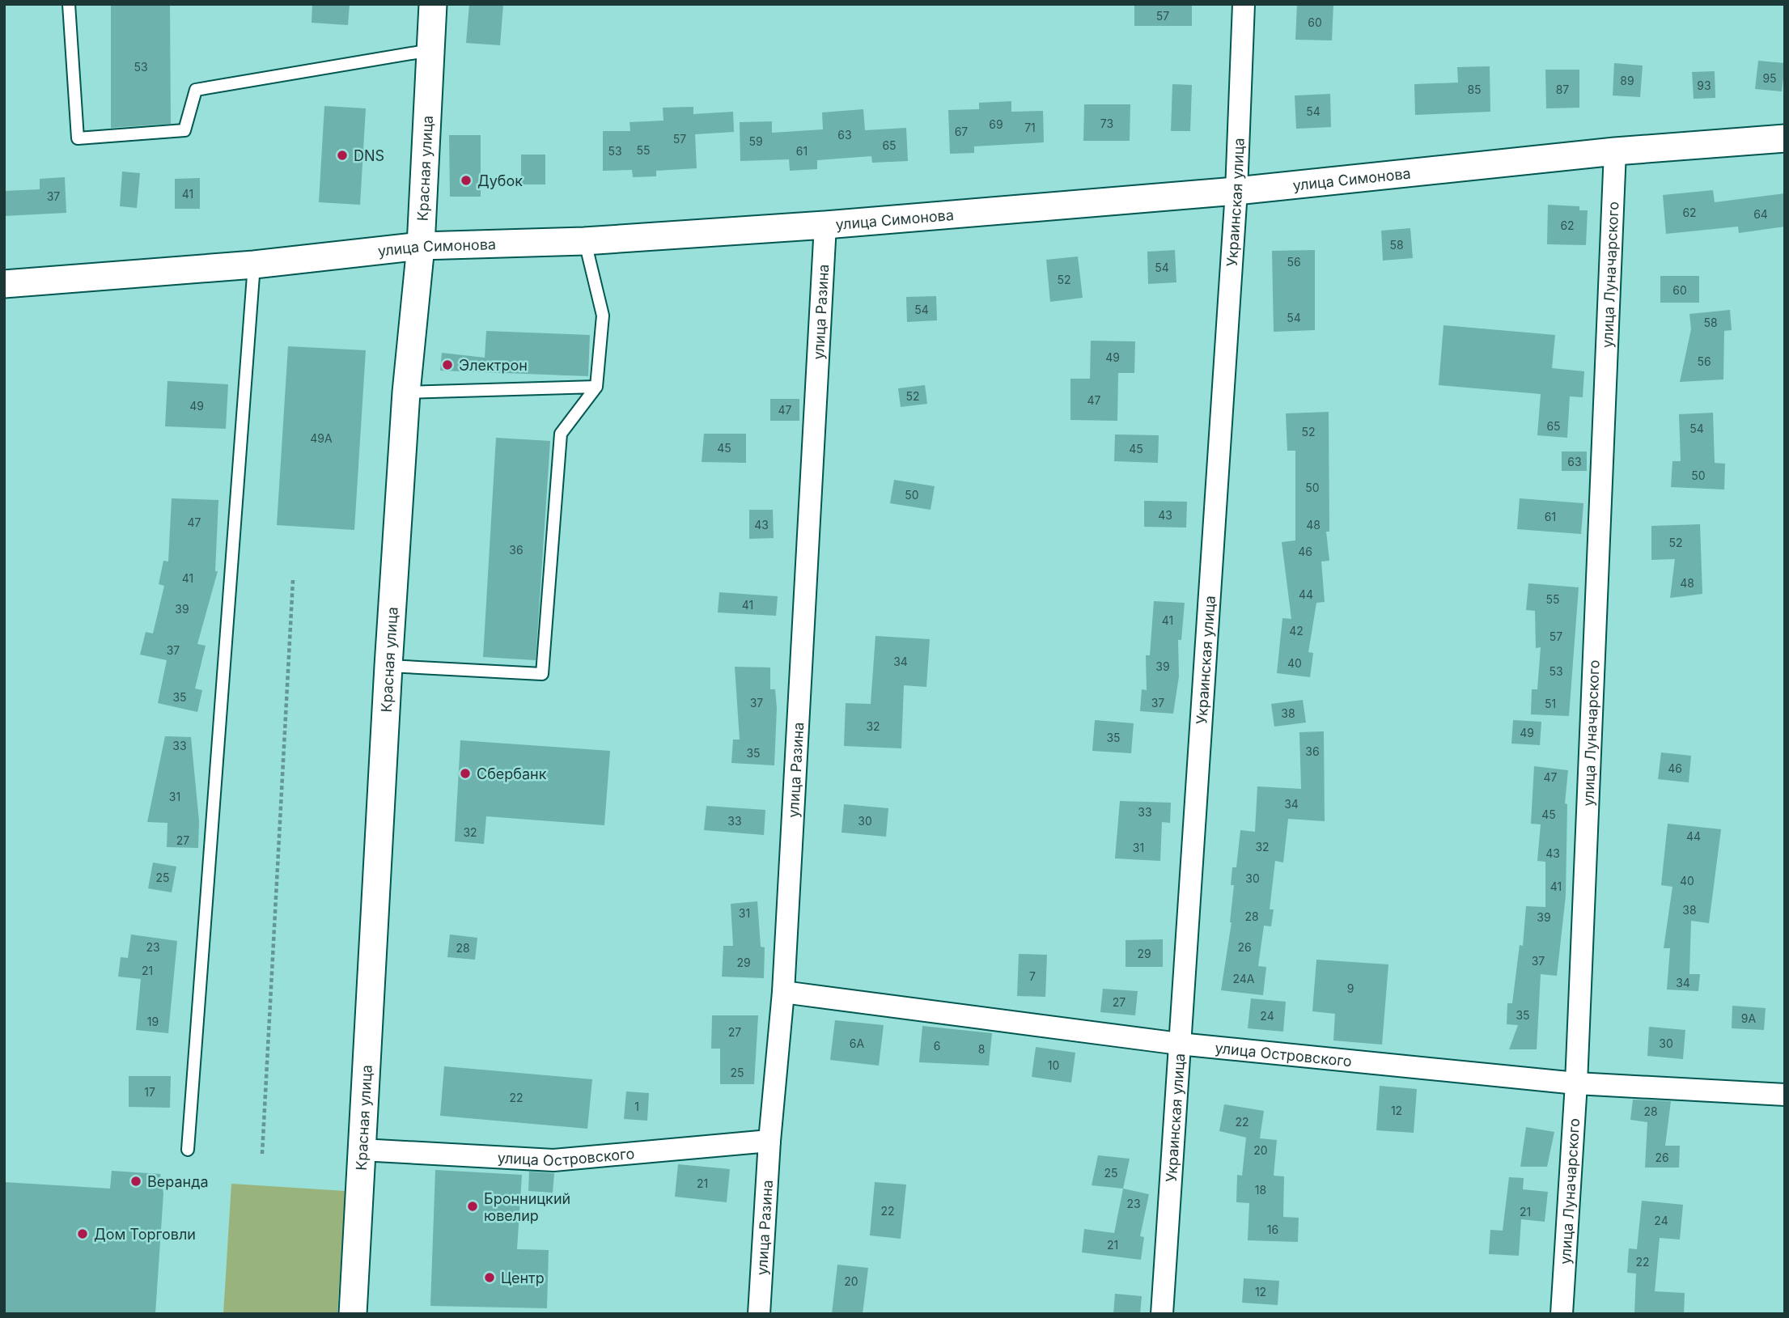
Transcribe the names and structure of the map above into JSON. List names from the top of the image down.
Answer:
{
  "streets": {
    "street": [
      "Красная улица",
      "улица Симонова",
      "Украинская улица",
      "улица Луначарского",
      "улица Разина",
      "улица Островского"
    ]
  },
  "crossings": [
    ["Красная улица", "улица Симонова"],
    ["Красная улица", "улица Островского"],
    ["улица Симонова", "Украинская улица"],
    ["улица Симонова", "улица Луначарского"],
    ["улица Симонова", "улица Разина"],
    ["Украинская улица", "улица Островского"],
    ["улица Луначарского", "улица Островского"],
    ["улица Разина", "улица Островского"]
  ],
  "places": [
    "DNS",
    "Дубок",
    "Электрон",
    "Сбербанк",
    "Веранда",
    "Бронницкий ювелир",
    "Дом Торговли",
    "Центр"
  ],
  "house_numbers": [
    "57",
    "60",
    "53",
    "95",
    "89",
    "93",
    "85",
    "87",
    "54",
    "73",
    "69",
    "71",
    "67",
    "63",
    "57",
    "59",
    "65",
    "55",
    "53",
    "61",
    "41",
    "37",
    "62",
    "64",
    "62",
    "58",
    "56",
    "54",
    "52",
    "60",
    "54",
    "54",
    "58",
    "49",
    "56",
    "52",
    "47",
    "49",
    "47",
    "65",
    "54",
    "52",
    "49А",
    "45",
    "45",
    "63",
    "50",
    "50",
    "50",
    "43",
    "61",
    "47",
    "43",
    "48",
    "52",
    "36",
    "46",
    "41",
    "48",
    "44",
    "55",
    "41",
    "39",
    "41",
    "42",
    "57",
    "37",
    "34",
    "40",
    "39",
    "53",
    "35",
    "37",
    "37",
    "51",
    "38",
    "32",
    "49",
    "35",
    "33",
    "36",
    "35",
    "46",
    "47",
    "31",
    "34",
    "33",
    "45",
    "33",
    "30",
    "32",
    "44",
    "27",
    "32",
    "31",
    "43",
    "25",
    "30",
    "40",
    "41",
    "38",
    "31",
    "28",
    "39",
    "23",
    "26",
    "28",
    "29",
    "37",
    "29",
    "21",
    "7",
    "24А",
    "34",
    "9",
    "27",
    "35",
    "24",
    "9А",
    "19",
    "27",
    "6А",
    "30",
    "6",
    "8",
    "10",
    "25",
    "17",
    "22",
    "1",
    "12",
    "28",
    "22",
    "20",
    "26",
    "25",
    "21",
    "18",
    "23",
    "22",
    "21",
    "24",
    "16",
    "21",
    "22",
    "20",
    "12"
  ]
}
